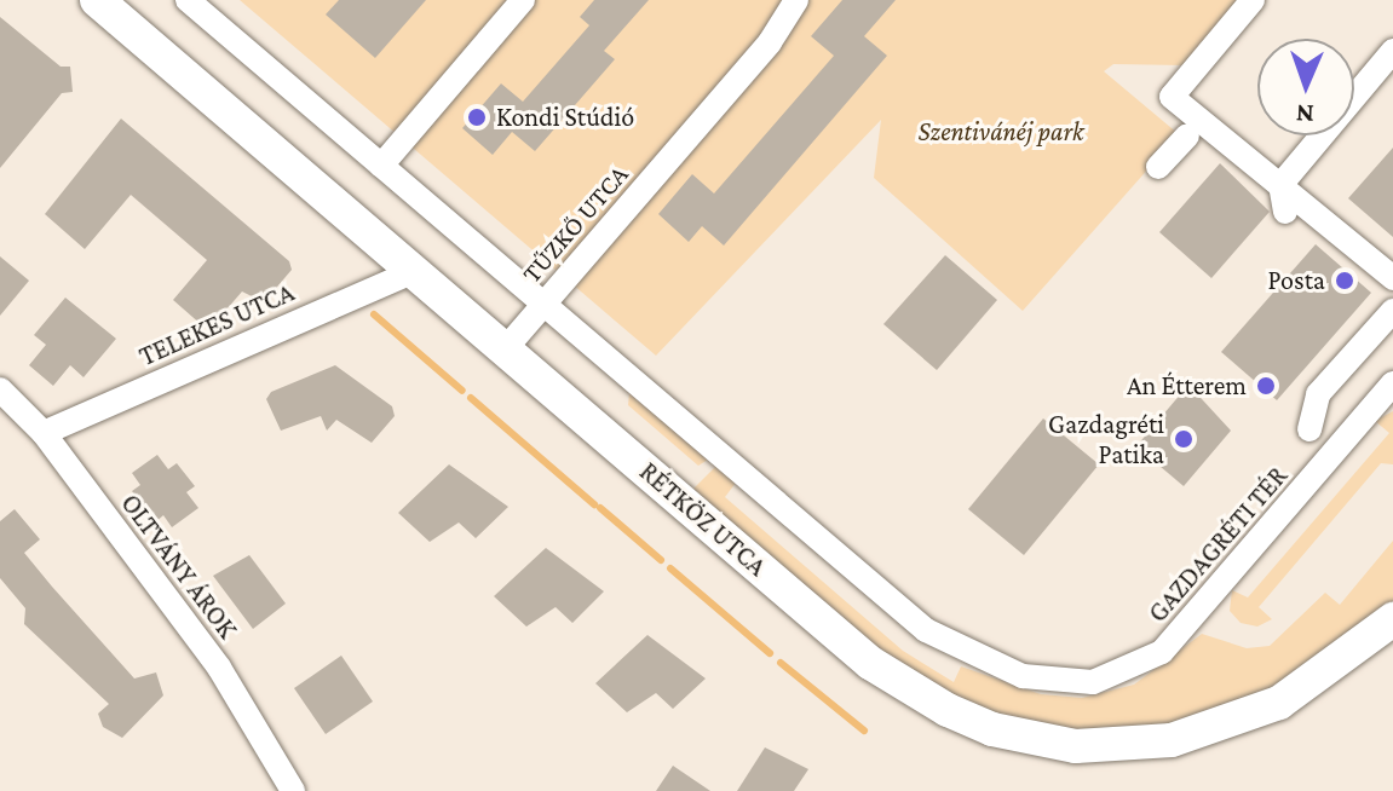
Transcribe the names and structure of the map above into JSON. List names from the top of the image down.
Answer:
{
  "streets": {
    "street": [
      "TŰZKŐ UTCA",
      "TELEKES UTCA",
      "RÉTKÖZ UTCA",
      "GAZDAGRÉTI TÉR",
      "OLTVÁNY ÁROK"
    ]
  },
  "crossings": [
    ["TŰZKŐ UTCA", "RÉTKÖZ UTCA"],
    ["TŰZKŐ UTCA", "GAZDAGRÉTI TÉR"],
    ["TELEKES UTCA", "RÉTKÖZ UTCA"],
    ["TELEKES UTCA", "OLTVÁNY ÁROK"]
  ],
  "parks": ["Szentivánéj park"],
  "places": [
    "Kondi Stúdió",
    "Posta",
    "An Étterem",
    "Gazdagréti Patika"
  ],
  "north": "bottom"
}
